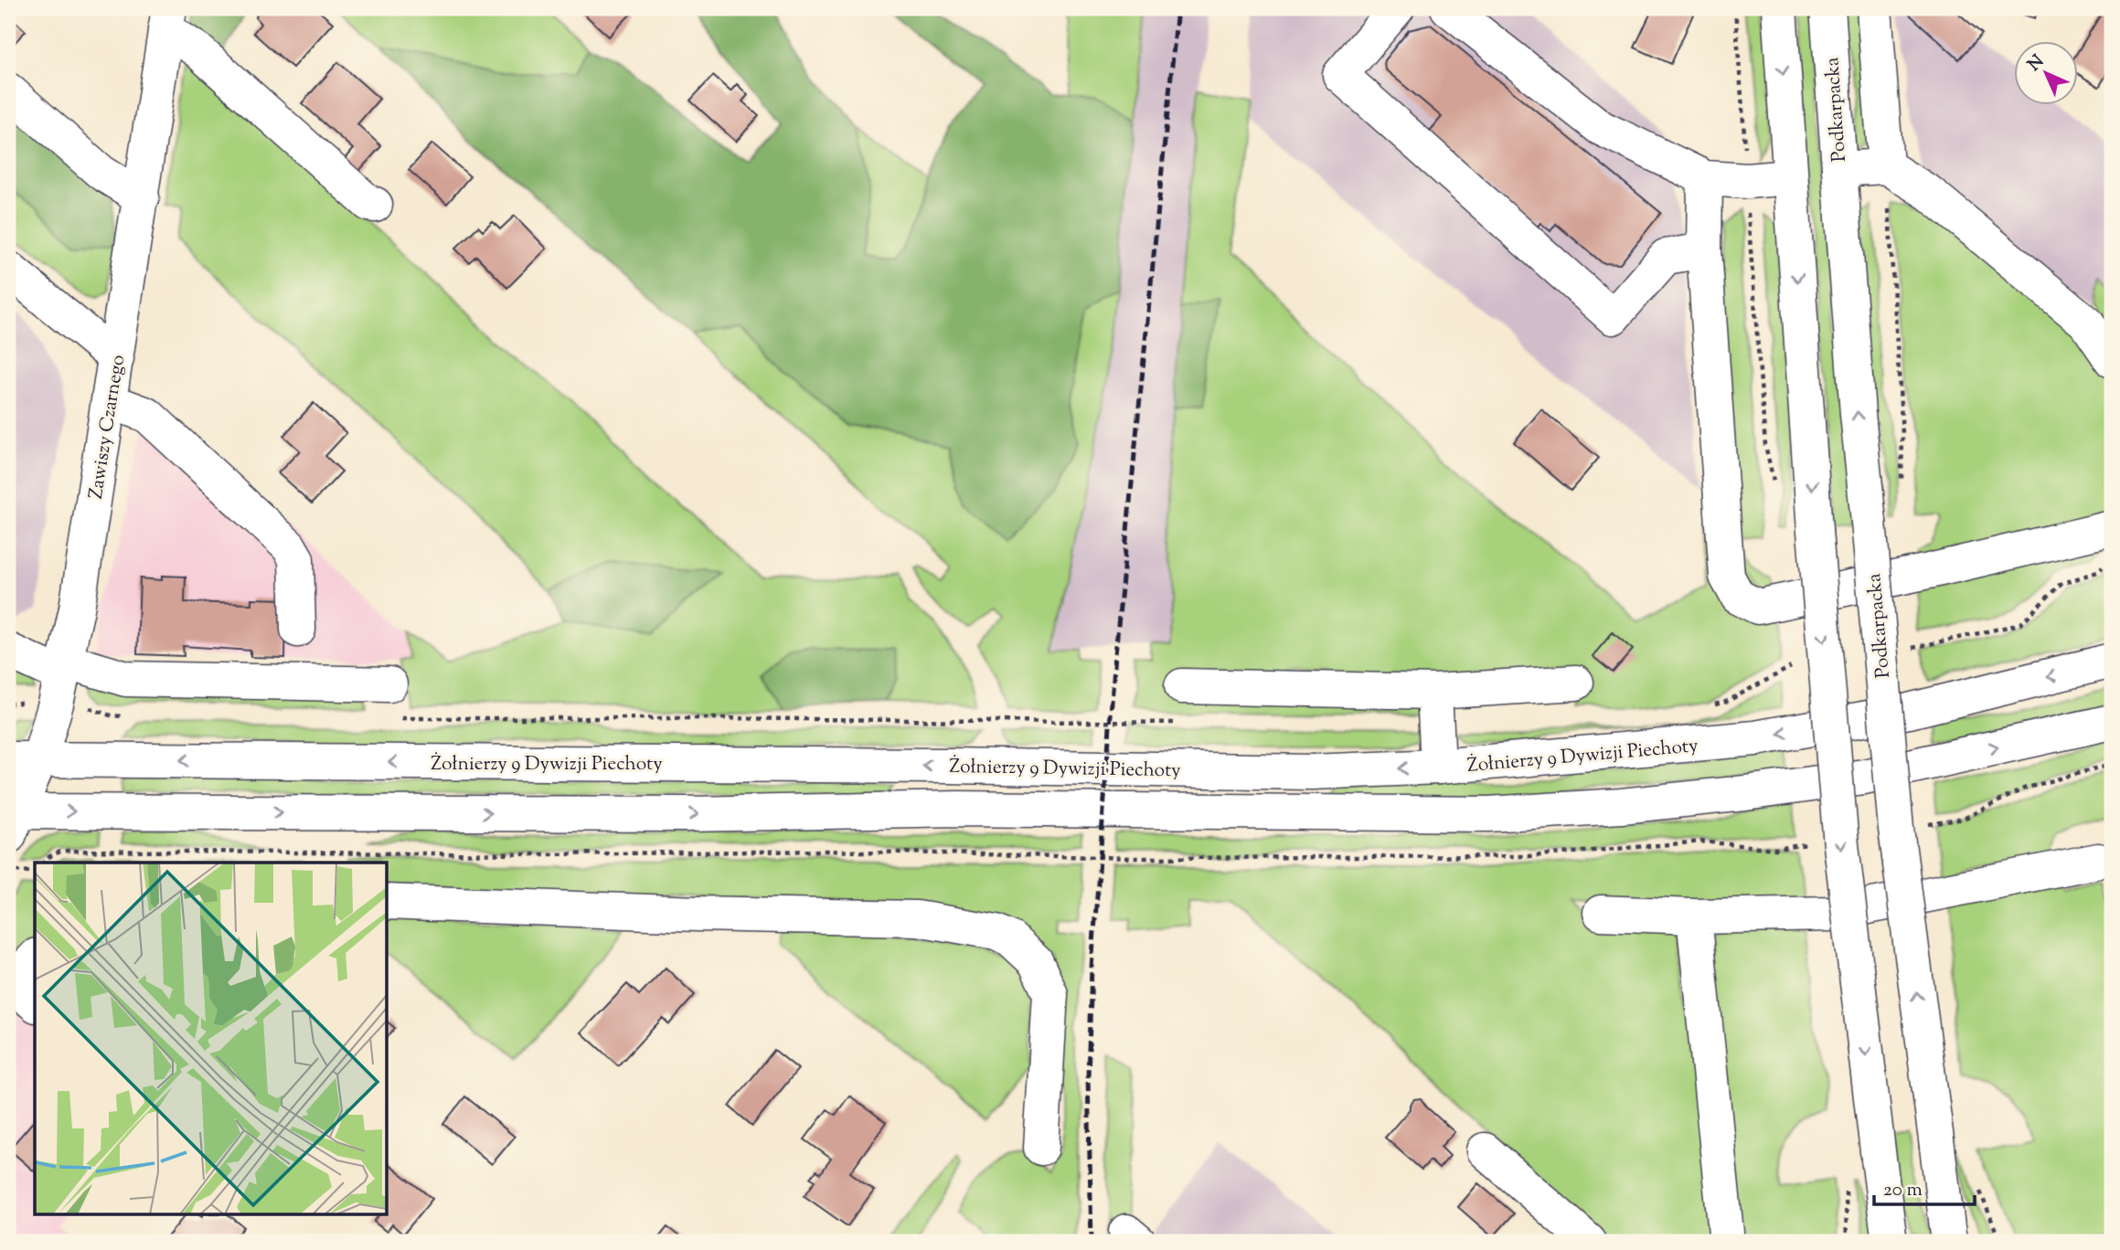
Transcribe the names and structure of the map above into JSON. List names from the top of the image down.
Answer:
{
  "streets": {
    "main road": ["Podkarpacka", "Zawiszy Czarnego", "Żołnierzy 9 Dywizji Piechoty"]
  },
  "crossings": [
    ["Zawiszy Czarnego", "Żołnierzy 9 Dywizji Piechoty"]
  ],
  "scale_bar": "20 m",
  "north": "top left"
}
